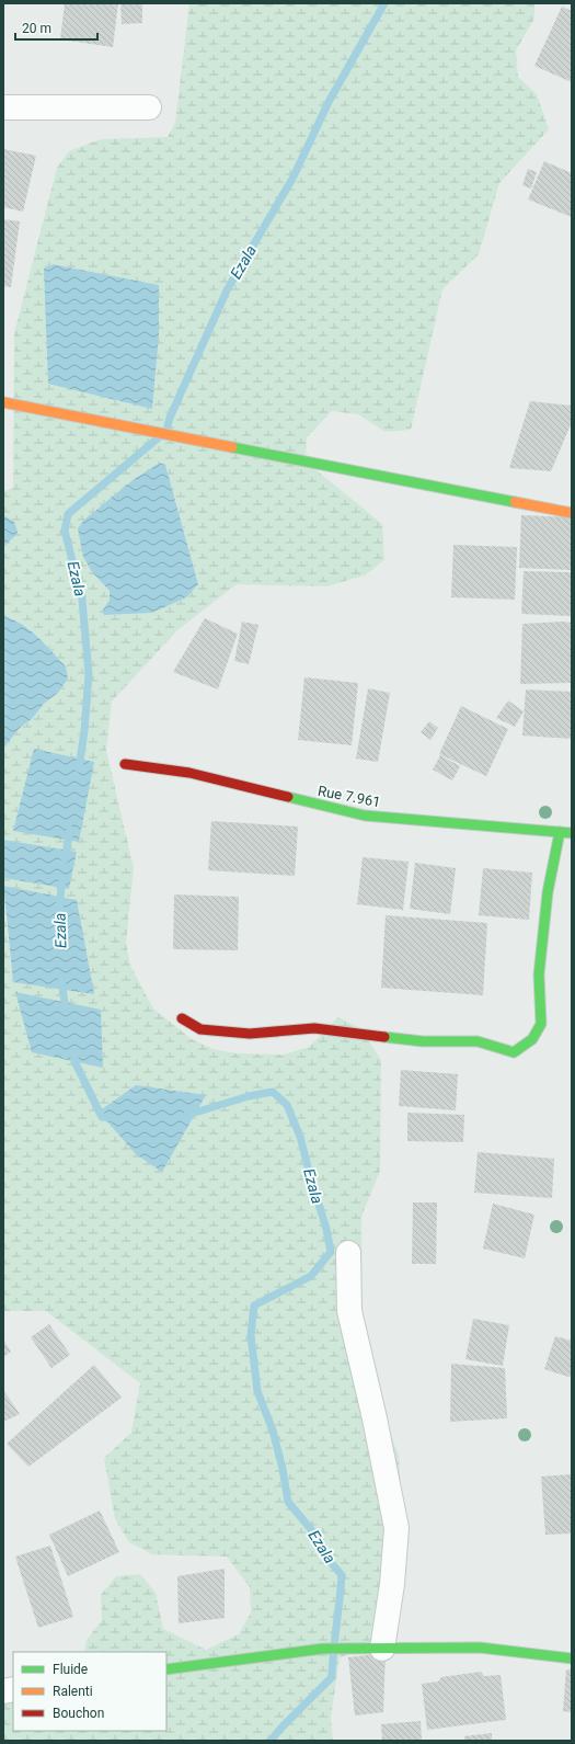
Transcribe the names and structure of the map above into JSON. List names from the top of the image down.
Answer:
{
  "streets": {
    "street": ["Rue 7.961"]
  },
  "water": ["Ezala"],
  "legend": ["Fluide", "Ralenti", "Bouchon"],
  "scale_bar": "20 m"
}
